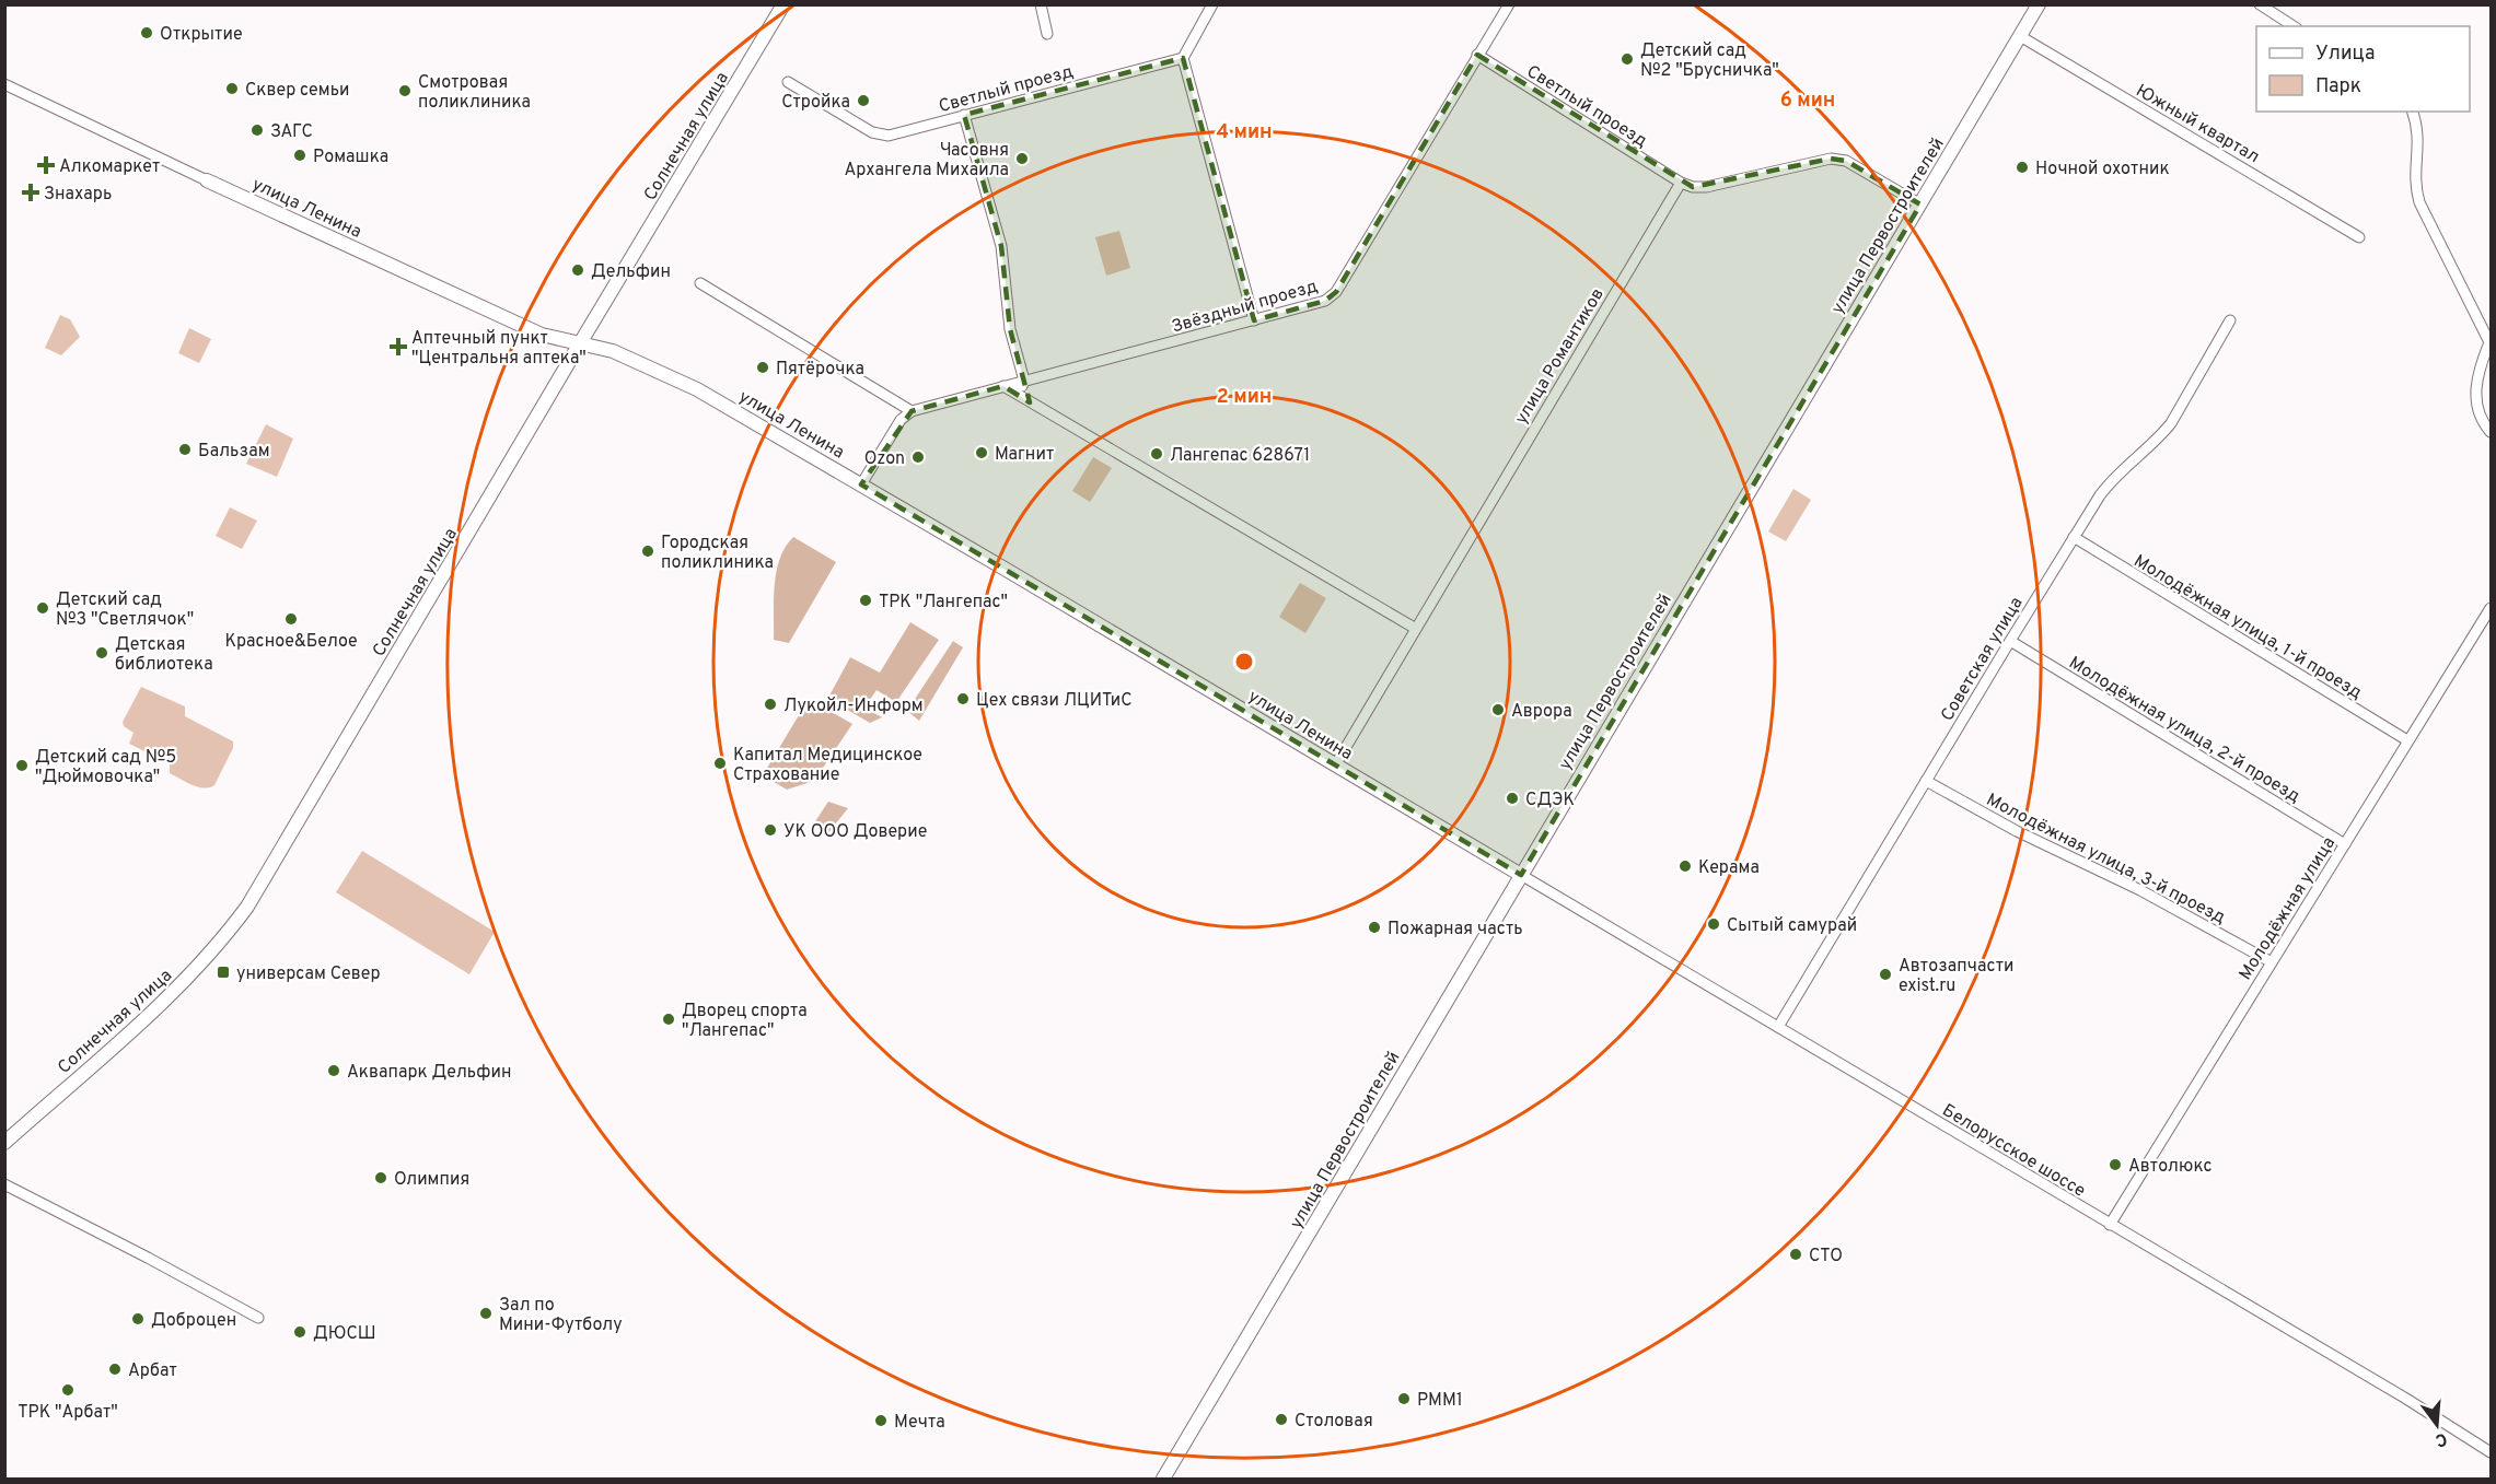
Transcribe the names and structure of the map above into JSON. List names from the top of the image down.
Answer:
{
  "streets": {
    "street": [
      "Светлый проезд",
      "Южный квартал",
      "Солнечная улица",
      "улица Ленина",
      "улица Первостроителей",
      "Звёздный проезд",
      "улица Романтиков",
      "Молодёжная улица, 1-й проезд",
      "Советская улица",
      "Молодёжная улица, 2-й проезд",
      "Молодёжная улица, 3-й проезд",
      "Молодёжная улица",
      "Белорусское шоссе"
    ]
  },
  "crossings": [
    ["Светлый проезд", "Звёздный проезд"],
    ["Светлый проезд", "улица Романтиков"],
    ["Южный квартал", "улица Первостроителей"],
    ["Солнечная улица", "улица Ленина"],
    ["улица Ленина", "улица Первостроителей"],
    ["улица Ленина", "улица Романтиков"],
    ["улица Ленина", "Белорусское шоссе"],
    ["улица Первостроителей", "Белорусское шоссе"],
    ["Молодёжная улица, 1-й проезд", "Советская улица"],
    ["Молодёжная улица, 1-й проезд", "Молодёжная улица"],
    ["Советская улица", "Молодёжная улица, 2-й проезд"],
    ["Советская улица", "Молодёжная улица, 3-й проезд"],
    ["Советская улица", "Белорусское шоссе"],
    ["Молодёжная улица, 2-й проезд", "Молодёжная улица"],
    ["Молодёжная улица, 3-й проезд", "Молодёжная улица"],
    ["Молодёжная улица", "Белорусское шоссе"]
  ],
  "places": {
    "other": [
      "Открытие",
      "Детский сад №2 \"Брусничка\"",
      "Сквер семьи",
      "Смотровая поликлиника",
      "Стройка",
      "ЗАГС",
      "Ромашка",
      "Часовня Архангела Михаила",
      "Ночной охотник",
      "Дельфин",
      "Пятёрочка",
      "Бальзам",
      "Магнит",
      "Лангепас 628671",
      "Ozon",
      "Городская поликлиника",
      "ТРК \"Лангепас\"",
      "Детский сад №3 \"Светлячок\"",
      "Красное&Белое",
      "Детская библиотека",
      "Цех связи ЛЦИТиС",
      "Лукойл-Информ",
      "Аврора",
      "Капитал Медицинское Страхование",
      "Детский сад №5 \"Дюймовочка\"",
      "СДЭК",
      "УК ООО Доверие",
      "Керама",
      "Сытый самурай",
      "Пожарная часть",
      "Автозапчасти exist.ru",
      "Дворец спорта \"Лангепас\"",
      "Аквапарк Дельфин",
      "Автолюкс",
      "Олимпия",
      "СТО",
      "Зал по Мини-Футболу",
      "Доброцен",
      "ДЮСШ",
      "Арбат",
      "ТРК \"Арбат\"",
      "РММ1",
      "Столовая",
      "Мечта"
    ],
    "health": ["Алкомаркет", "Знахарь", "Аптечный пункт \"Центральня аптека\""],
    "transit": ["универсам Север"]
  },
  "legend": ["Улица", "Парк"],
  "north": "bottom",
  "rings": ["6 мин", "4 мин", "2 мин"]
}
